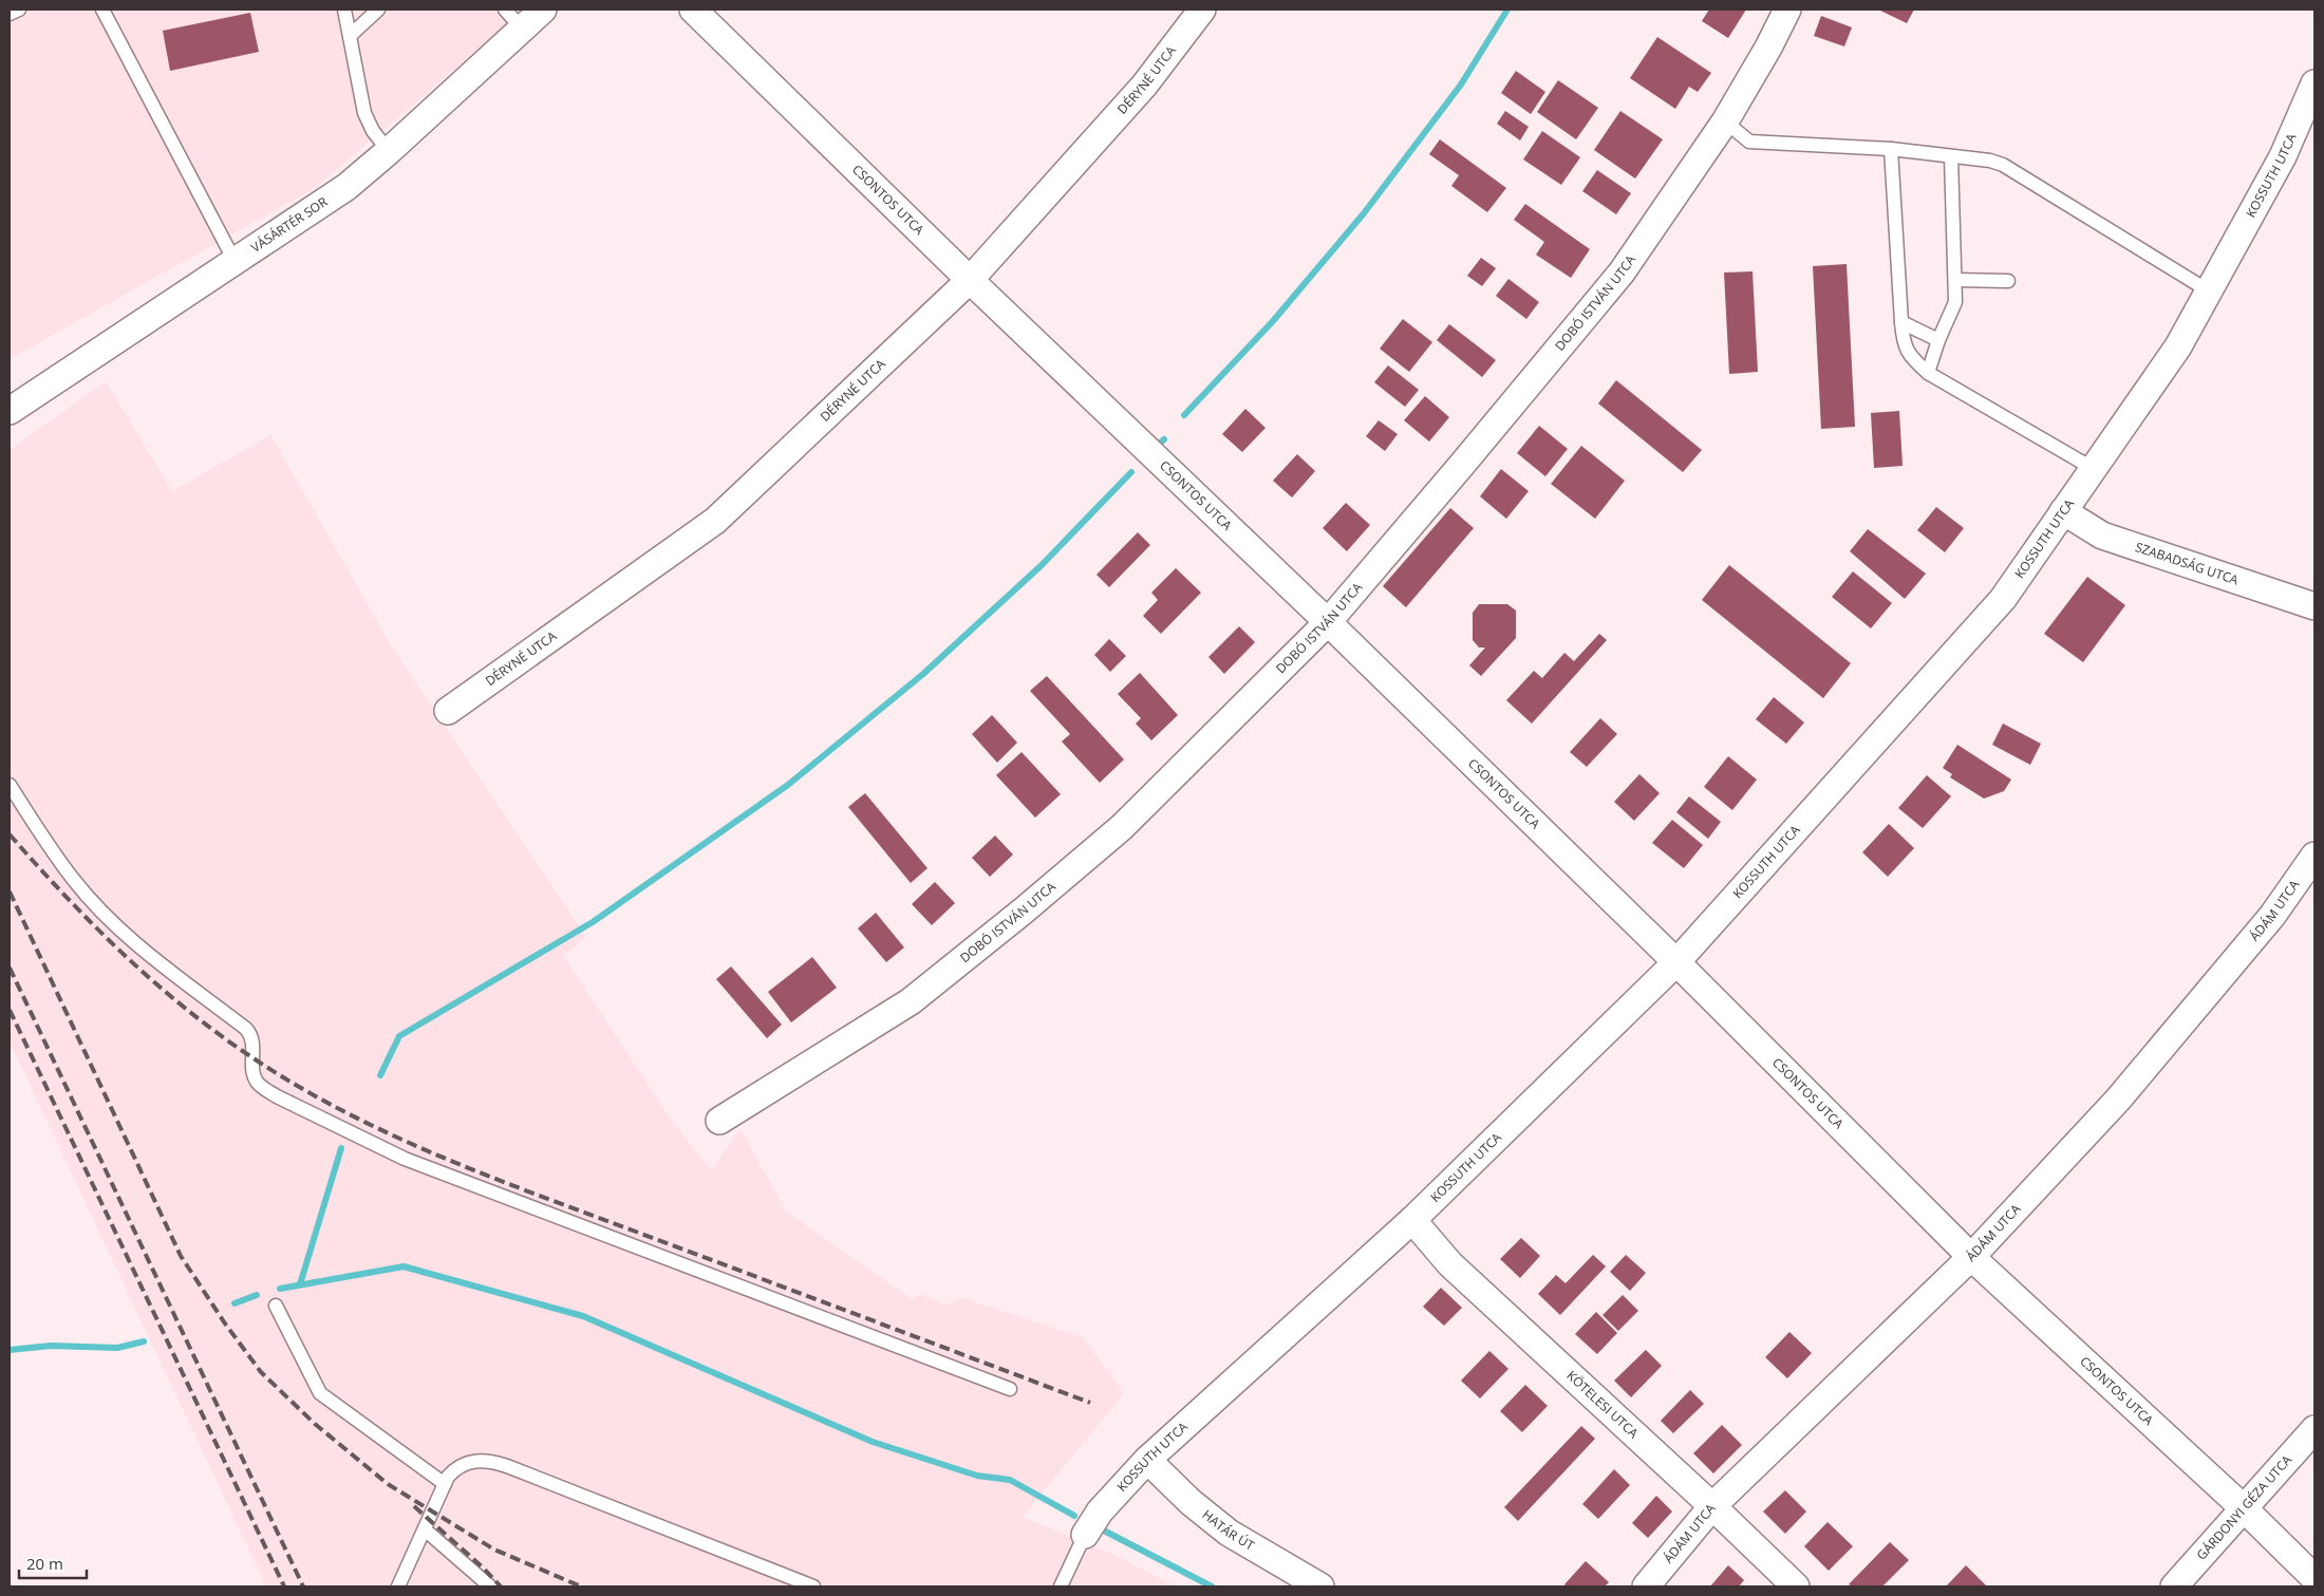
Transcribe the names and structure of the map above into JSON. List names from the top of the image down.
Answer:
{
  "streets": {
    "street": [
      "DÉRYNÉ UTCA",
      "KOSSUTH UTCA",
      "CSONTOS UTCA",
      "VÁSÁRTÉR SOR",
      "DOBÓ ISTVÁN UTCA",
      "SZABADSÁG UTCA",
      "ÁDÁM UTCA",
      "KÖTELESI UTCA",
      "GÁRDONYI GÉZA UTCA",
      "HATÁR ÚT"
    ]
  },
  "crossings": [
    ["DÉRYNÉ UTCA", "CSONTOS UTCA"],
    ["KOSSUTH UTCA", "CSONTOS UTCA"],
    ["KOSSUTH UTCA", "SZABADSÁG UTCA"],
    ["KOSSUTH UTCA", "KÖTELESI UTCA"],
    ["KOSSUTH UTCA", "HATÁR ÚT"],
    ["CSONTOS UTCA", "DOBÓ ISTVÁN UTCA"],
    ["CSONTOS UTCA", "ÁDÁM UTCA"],
    ["CSONTOS UTCA", "GÁRDONYI GÉZA UTCA"],
    ["ÁDÁM UTCA", "KÖTELESI UTCA"]
  ],
  "scale_bar": "20 m"
}
